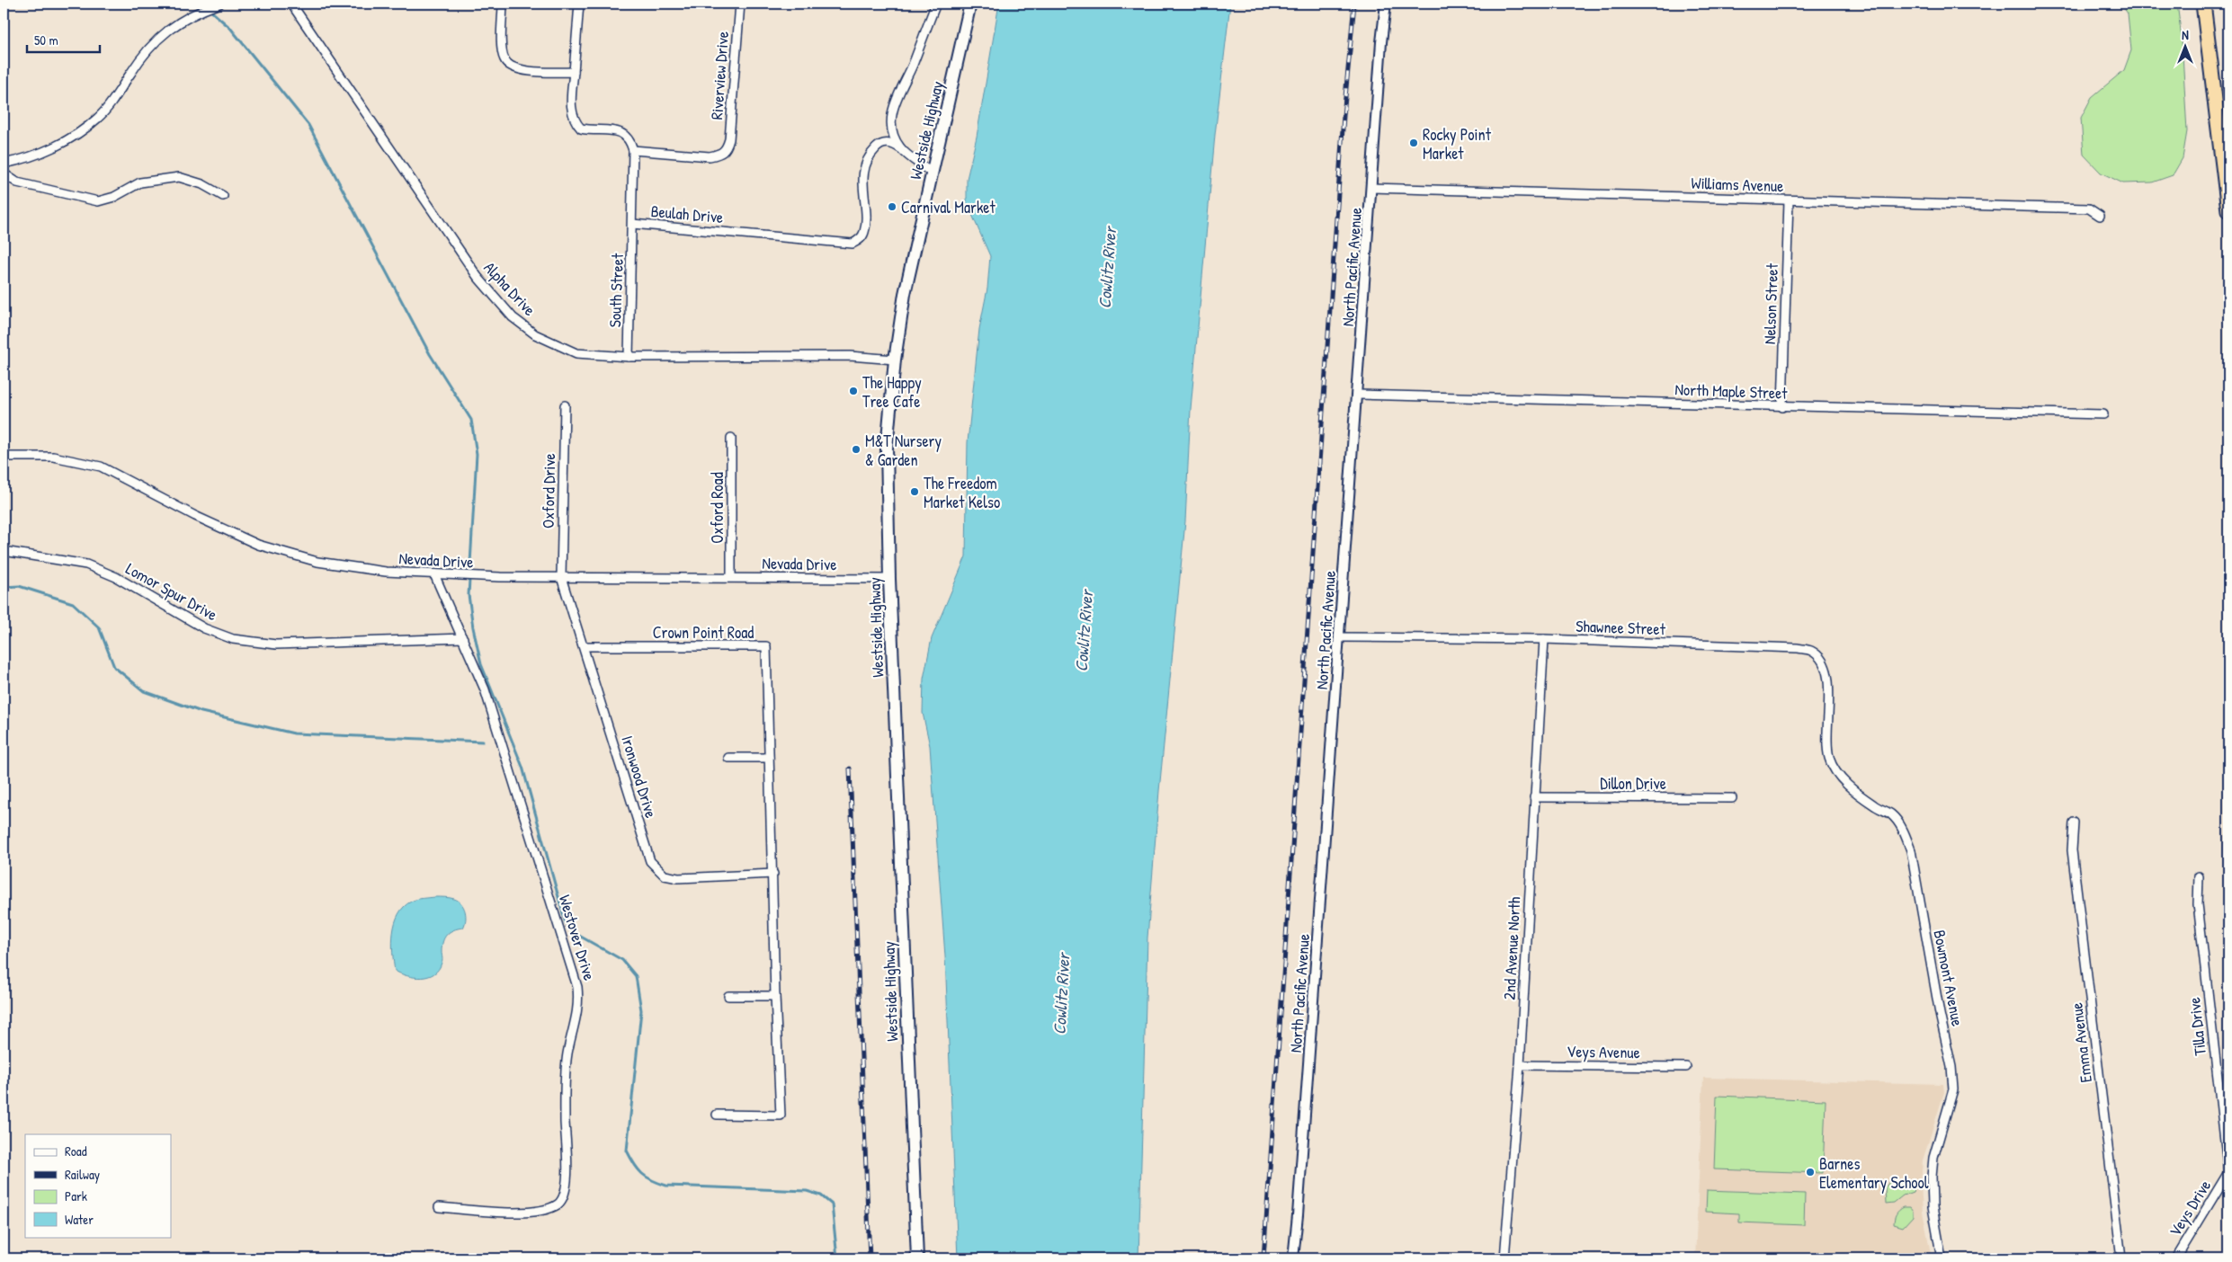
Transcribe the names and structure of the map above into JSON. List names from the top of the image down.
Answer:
{
  "streets": {
    "main road": ["Westside Highway"],
    "street": [
      "Riverview Drive",
      "Williams Avenue",
      "Beulah Drive",
      "North Pacific Avenue",
      "Alpha Drive",
      "South Street",
      "Nelson Street",
      "North Maple Street",
      "Oxford Drive",
      "Oxford Road",
      "Nevada Drive",
      "Lomor Spur Drive",
      "Shawnee Street",
      "Crown Point Road",
      "Ironwood Drive",
      "Dillon Drive",
      "Westover Drive",
      "2nd Avenue North",
      "Bowmont Avenue",
      "Tilla Drive",
      "Emma Avenue",
      "Veys Avenue",
      "Veys Drive"
    ]
  },
  "crossings": [
    ["Riverview Drive", "Beulah Drive"],
    ["Westside Highway", "Alpha Drive"],
    ["Westside Highway", "Nevada Drive"],
    ["Williams Avenue", "North Pacific Avenue"],
    ["Williams Avenue", "Nelson Street"],
    ["Beulah Drive", "South Street"],
    ["North Pacific Avenue", "North Maple Street"],
    ["North Pacific Avenue", "Shawnee Street"],
    ["Alpha Drive", "South Street"],
    ["Nelson Street", "North Maple Street"],
    ["Oxford Drive", "Nevada Drive"],
    ["Oxford Drive", "Ironwood Drive"],
    ["Oxford Road", "Nevada Drive"],
    ["Nevada Drive", "Ironwood Drive"],
    ["Nevada Drive", "Westover Drive"],
    ["Lomor Spur Drive", "Westover Drive"],
    ["Shawnee Street", "2nd Avenue North"],
    ["Shawnee Street", "Bowmont Avenue"],
    ["Crown Point Road", "Ironwood Drive"],
    ["Dillon Drive", "2nd Avenue North"],
    ["2nd Avenue North", "Veys Avenue"],
    ["Tilla Drive", "Veys Drive"]
  ],
  "water": ["Cowlitz River"],
  "places": [
    "Rocky Point Market",
    "Carnival Market",
    "The Happy Tree Cafe",
    "M&T Nursery & Garden",
    "The Freedom Market Kelso",
    "Barnes Elementary School"
  ],
  "legend": [
    "Road",
    "Railway",
    "Park",
    "Water"
  ],
  "scale_bar": "50 m",
  "north": "top"
}
